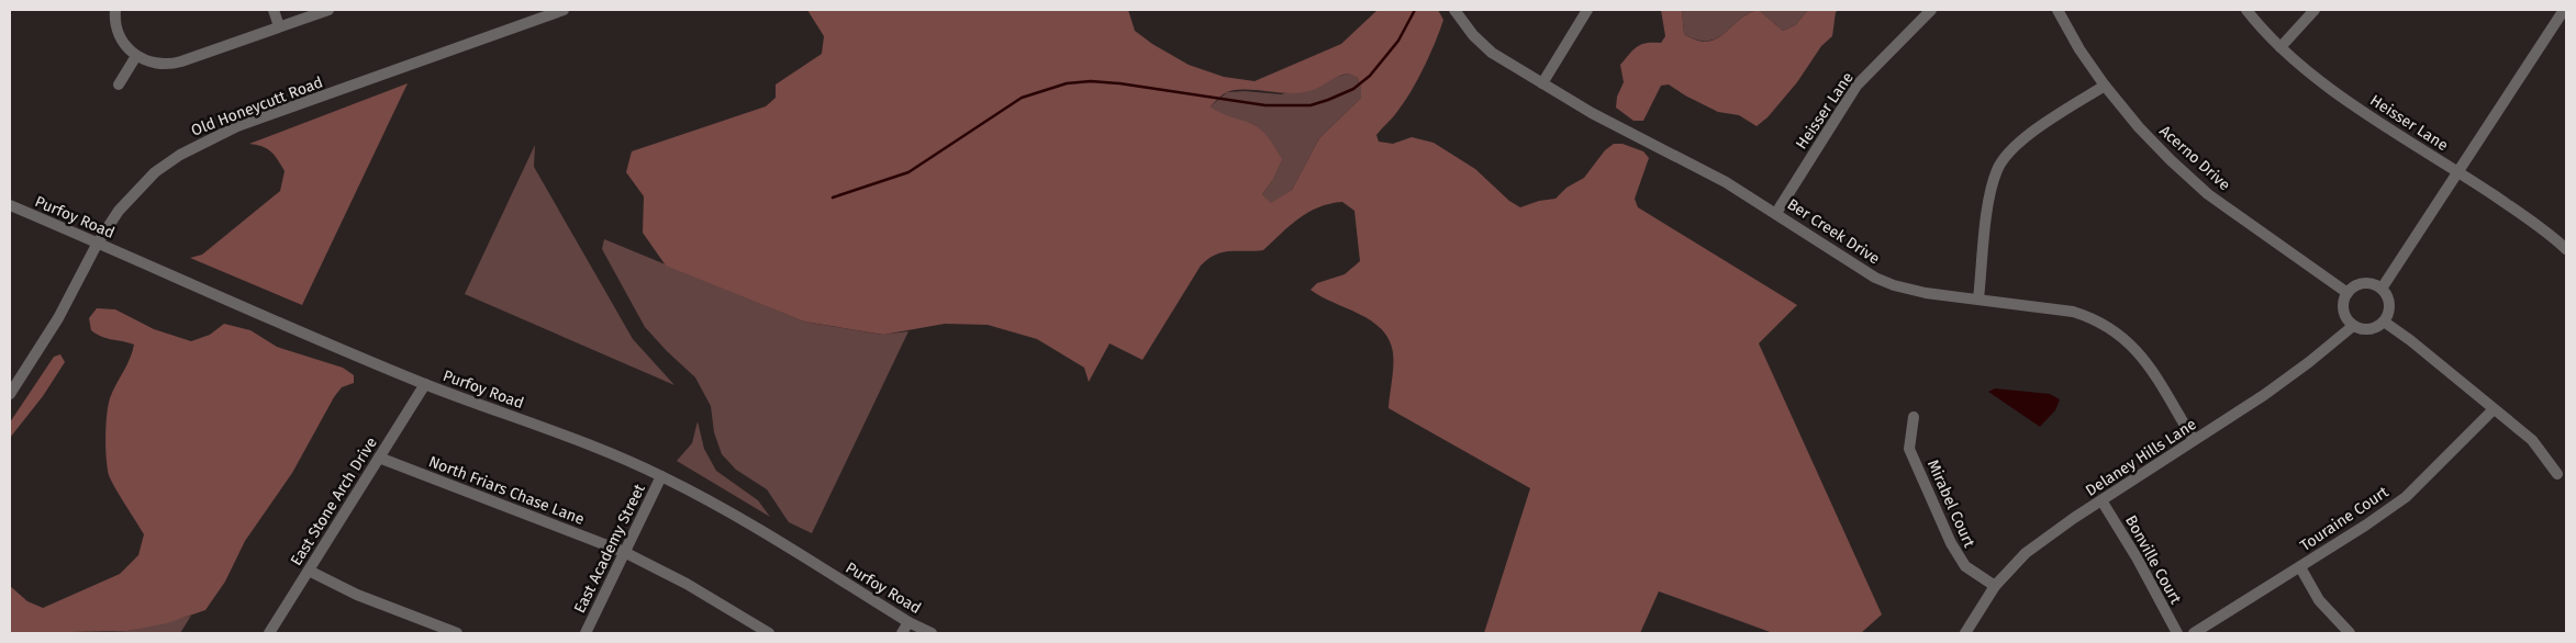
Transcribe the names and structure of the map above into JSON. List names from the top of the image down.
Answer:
{
  "streets": {
    "street": [
      "Old Honeycutt Road",
      "Heisser Lane",
      "Acerno Drive",
      "Purfoy Road",
      "Ber Creek Drive",
      "Delaney Hills Lane",
      "North Friars Chase Lane",
      "East Stone Arch Drive",
      "Mirabel Court",
      "Touraine Court",
      "East Academy Street",
      "Bonville Court"
    ]
  },
  "crossings": [
    ["Old Honeycutt Road", "Purfoy Road"],
    ["Heisser Lane", "Ber Creek Drive"],
    ["Acerno Drive", "Delaney Hills Lane"],
    ["Purfoy Road", "East Stone Arch Drive"],
    ["Purfoy Road", "East Academy Street"],
    ["Ber Creek Drive", "Delaney Hills Lane"],
    ["Delaney Hills Lane", "Mirabel Court"],
    ["Delaney Hills Lane", "Bonville Court"],
    ["North Friars Chase Lane", "East Stone Arch Drive"],
    ["North Friars Chase Lane", "East Academy Street"]
  ]
}
